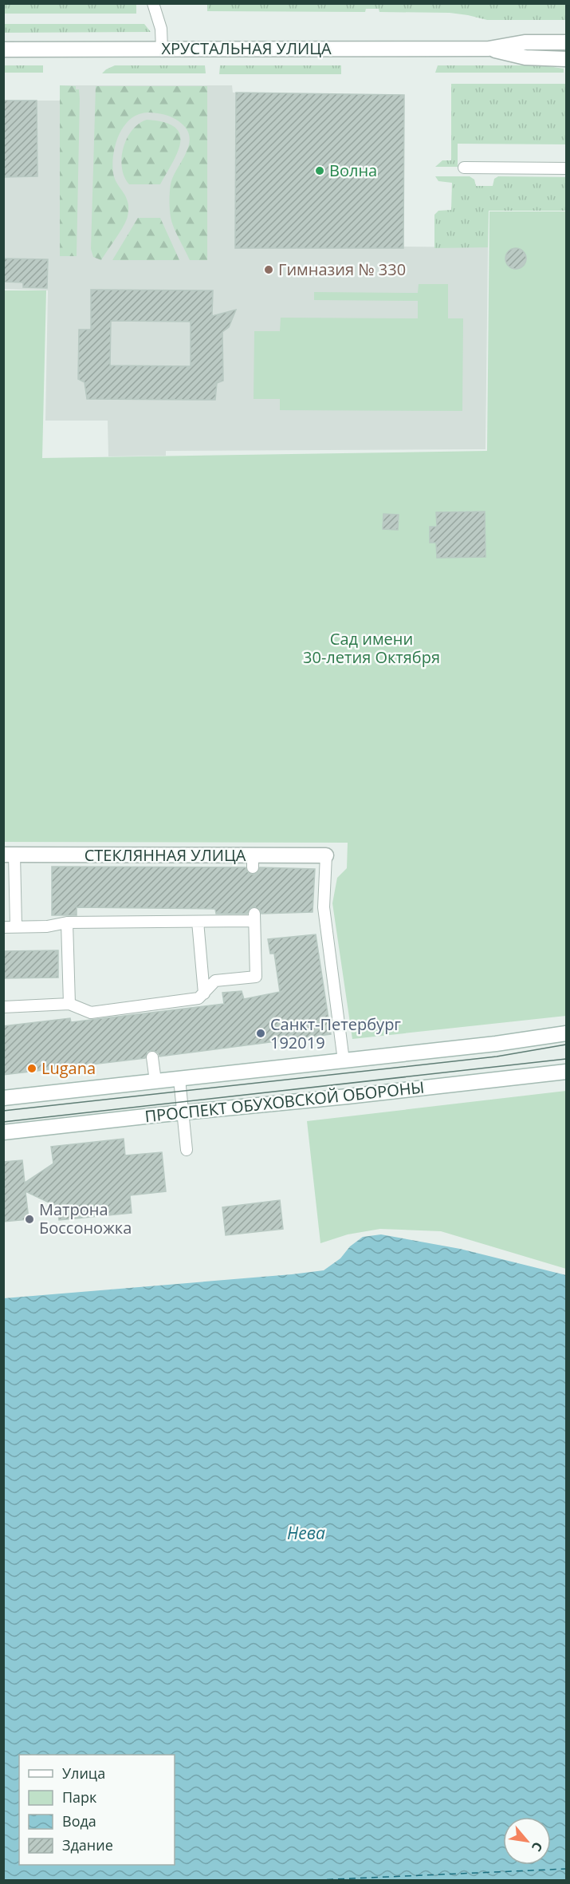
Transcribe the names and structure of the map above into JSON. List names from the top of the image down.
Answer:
{
  "streets": {
    "main road": ["ХРУСТАЛЬНАЯ УЛИЦА", "СТЕКЛЯННАЯ УЛИЦА", "ПРОСПЕКТ ОБУХОВСКОЙ ОБОРОНЫ"]
  },
  "water": ["Нева"],
  "parks": ["Сад имени 30-летия Октября"],
  "places": [
    "Волна",
    "Гимназия № 330",
    "Санкт-Петербург 192019",
    "Lugana",
    "Матрона Боссоножка"
  ],
  "legend": [
    "Улица",
    "Парк",
    "Вода",
    "Здание"
  ],
  "north": "bottom right"
}
